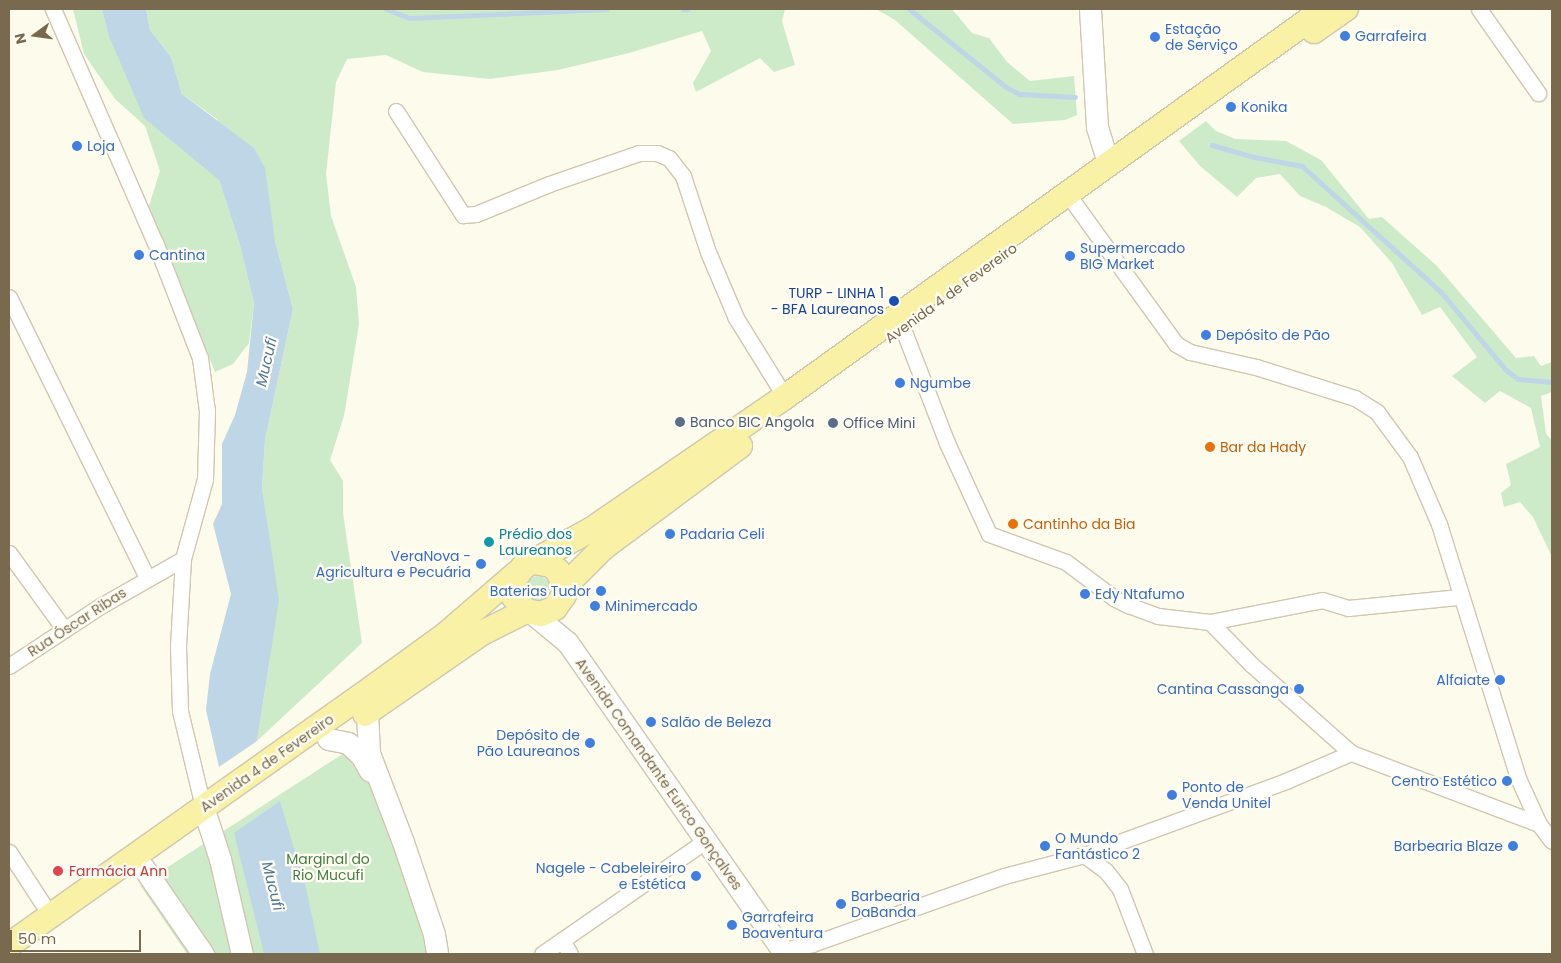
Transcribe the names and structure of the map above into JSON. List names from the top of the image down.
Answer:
{
  "streets": {
    "main road": ["Avenida 4 de Fevereiro", "Avenida Comandante Eurico Gonçalves"],
    "street": ["Rua Óscar Ribas"]
  },
  "crossings": [
    ["Avenida 4 de Fevereiro", "Avenida Comandante Eurico Gonçalves"]
  ],
  "water": ["Mucufi"],
  "parks": ["Marginal do Rio Mucufi"],
  "places": [
    "Garrafeira",
    "Estação de Serviço",
    "Konika",
    "Loja",
    "Cantina",
    "Supermercado BIG Market",
    "TURP - LINHA 1 - BFA Laureanos",
    "Depósito de Pão",
    "Ngumbe",
    "Banco BIC Angola",
    "Office Mini",
    "Bar da Hady",
    "Cantinho da Bia",
    "Padaria Celi",
    "Prédio dos Laureanos",
    "VeraNova - Agricultura e Pecuária",
    "Baterias Tudor",
    "Edy Ntafumo",
    "Minimercado",
    "Alfaiate",
    "Cantina Cassanga",
    "Salão de Beleza",
    "Depósito de Pão Laureanos",
    "Centro Estético",
    "Ponto de Venda Unitel",
    "O Mundo Fantástico 2",
    "Barbearia Blaze",
    "Farmácia Ann",
    "Nagele - Cabeleireiro e Estética",
    "Barbearia DaBanda",
    "Garrafeira Boaventura"
  ],
  "scale_bar": "50 m",
  "north": "left"
}
